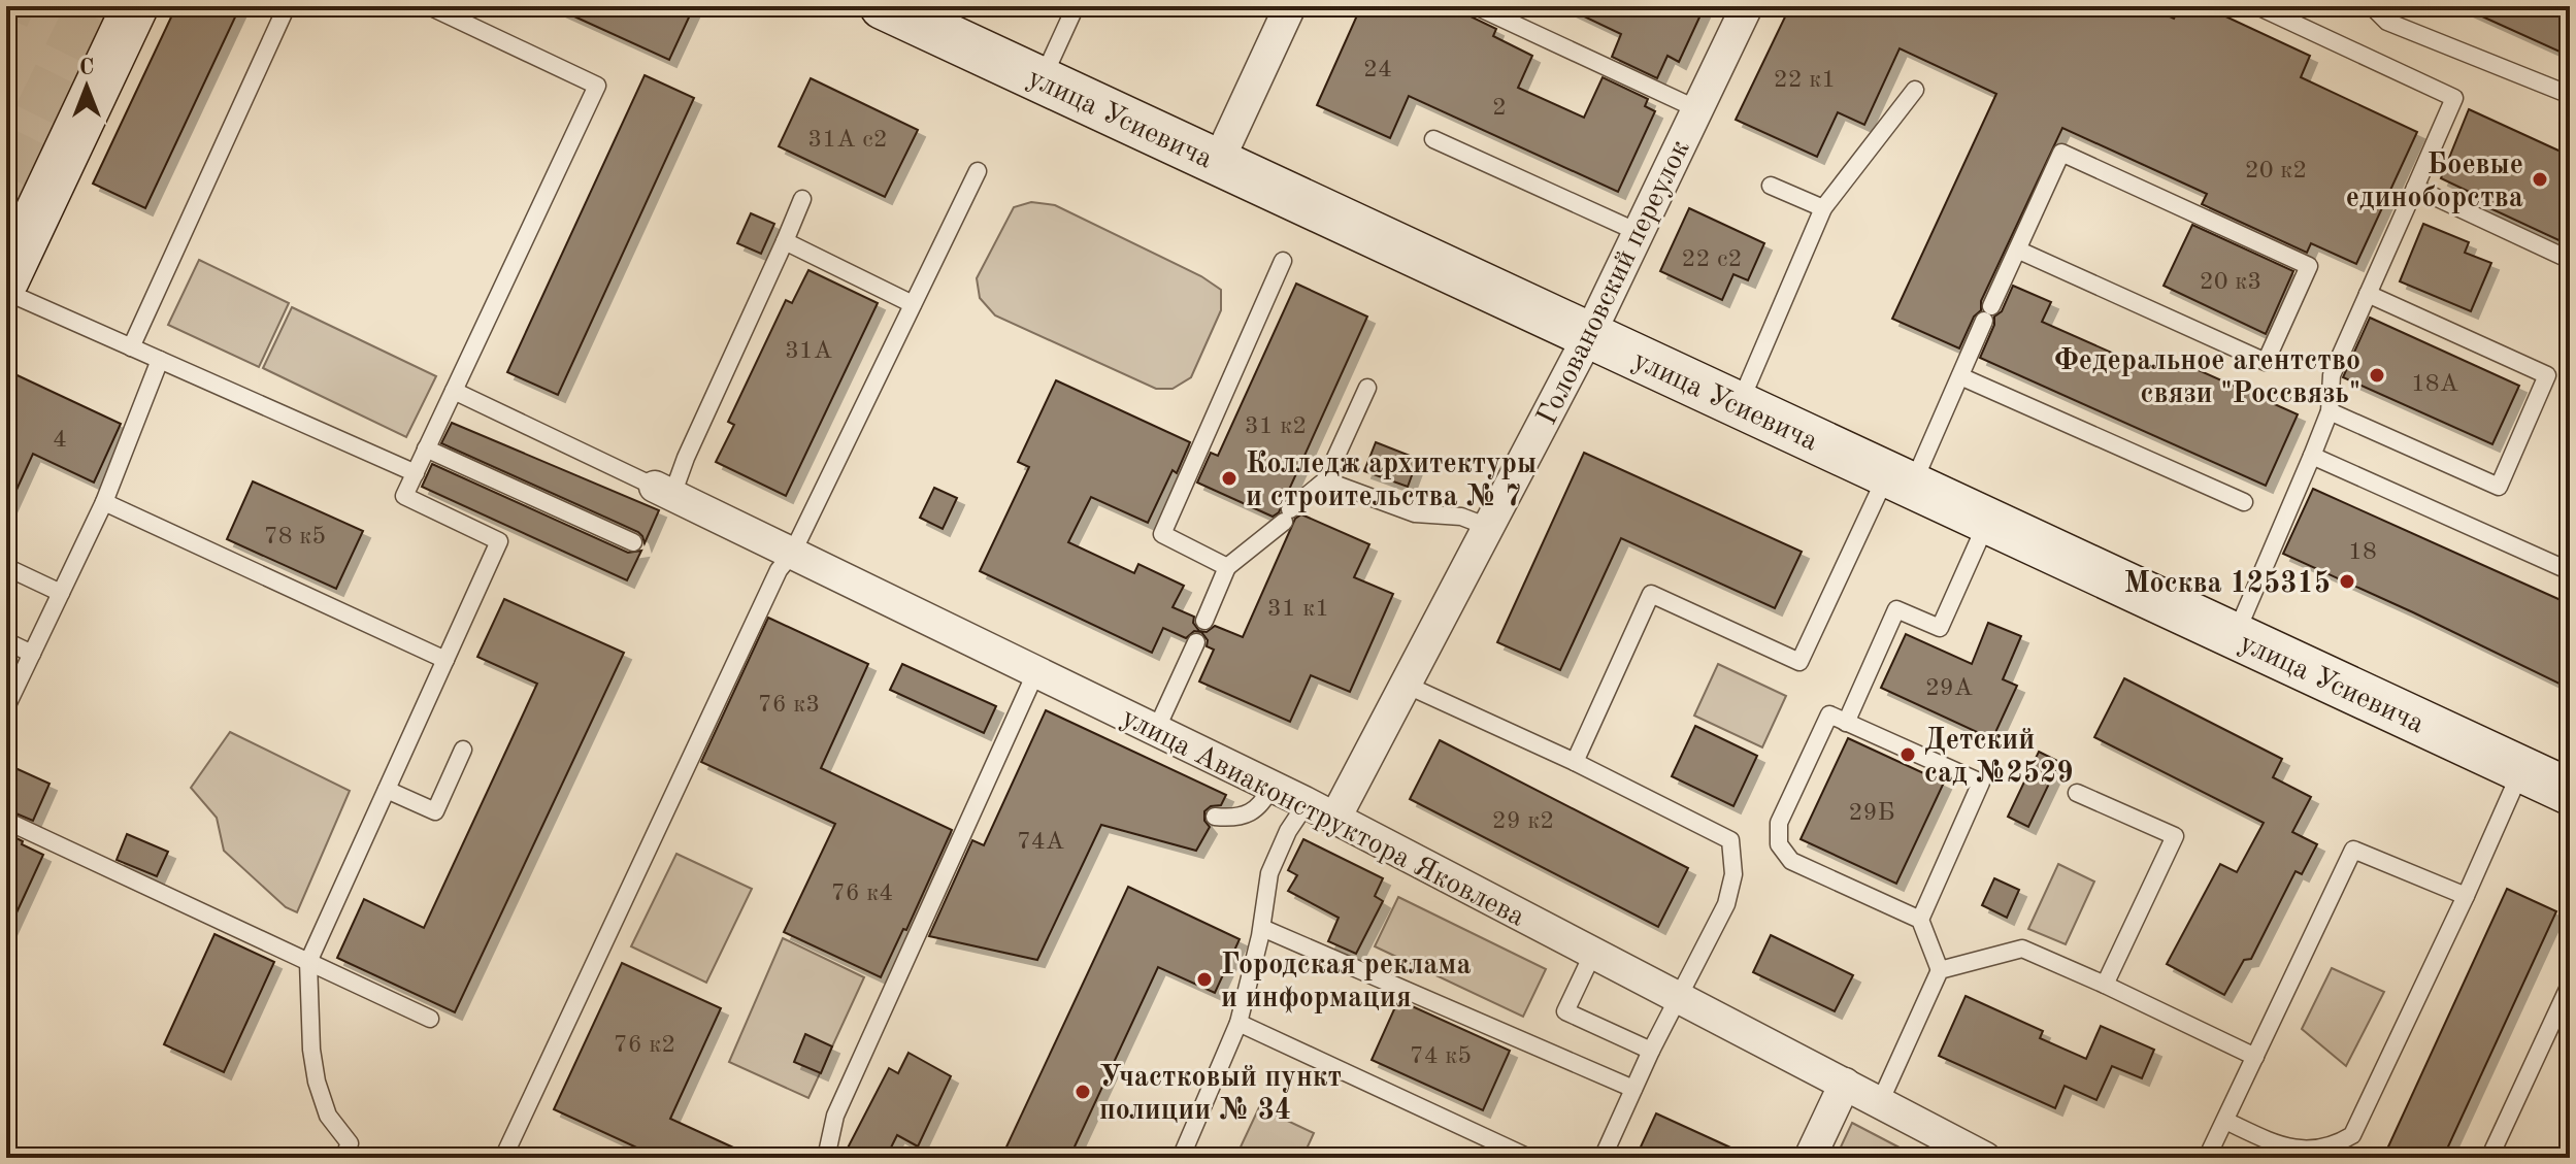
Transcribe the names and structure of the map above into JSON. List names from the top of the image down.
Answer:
{
  "streets": {
    "street": ["улица Усиевича", "Головановский переулок", "улица Авиаконструктора Яковлева"]
  },
  "crossings": [
    ["улица Усиевича", "Головановский переулок"],
    ["Головановский переулок", "улица Авиаконструктора Яковлева"]
  ],
  "places": [
    "Боевые единоборства",
    "Федеральное агентство связи \"Россвязь\"",
    "Колледж архитектуры и строительства № 7",
    "Москва 125315",
    "Детский сад №2529",
    "Городская реклама и информация",
    "Участковый пункт полиции № 34"
  ],
  "house_numbers": [
    "24",
    "22 к1",
    "2",
    "31А с2",
    "20 к2",
    "22 с2",
    "20 к3",
    "31А",
    "18А",
    "31 к2",
    "4",
    "78 к5",
    "18",
    "31 к1",
    "29А",
    "76 к3",
    "29Б",
    "29 к2",
    "74А",
    "76 к4",
    "76 к2",
    "74 к5"
  ],
  "north": "top"
}
